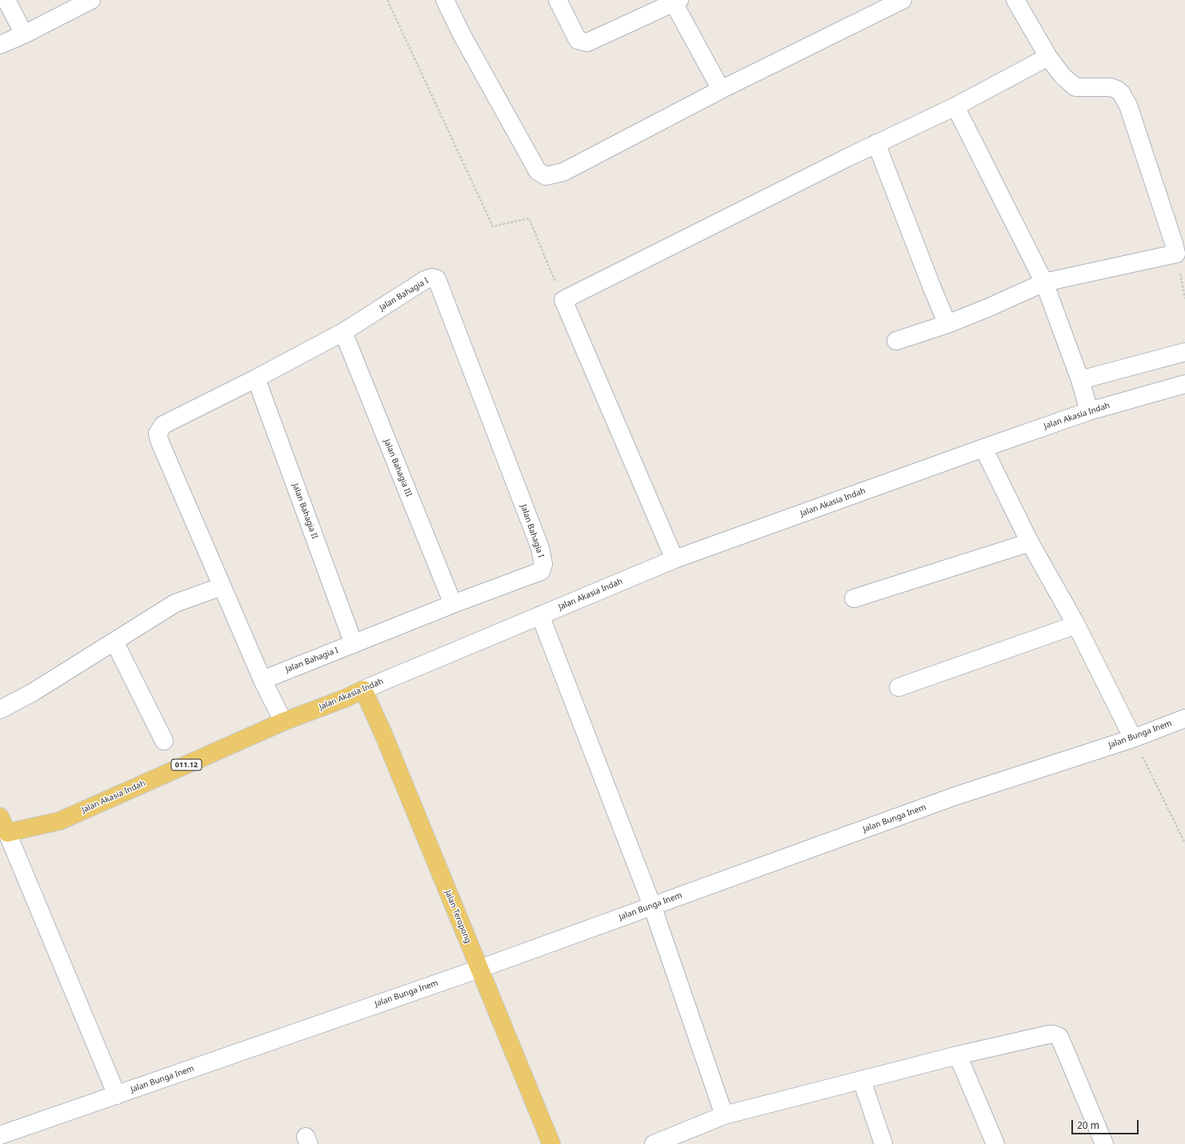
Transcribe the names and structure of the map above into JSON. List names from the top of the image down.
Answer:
{
  "streets": {
    "main road": ["Jalan Akasia Indah", "011.12", "Jalan Teropong"],
    "street": [
      "Jalan Bahagia I",
      "Jalan Bahagia III",
      "Jalan Bahagia II",
      "Jalan Bunga Inem"
    ]
  },
  "crossings": [
    ["Jalan Bahagia I", "Jalan Bahagia III"],
    ["Jalan Bahagia I", "Jalan Bahagia II"],
    ["Jalan Akasia Indah", "Jalan Teropong"],
    ["Jalan Bunga Inem", "Jalan Teropong"]
  ],
  "scale_bar": "20 m"
}
